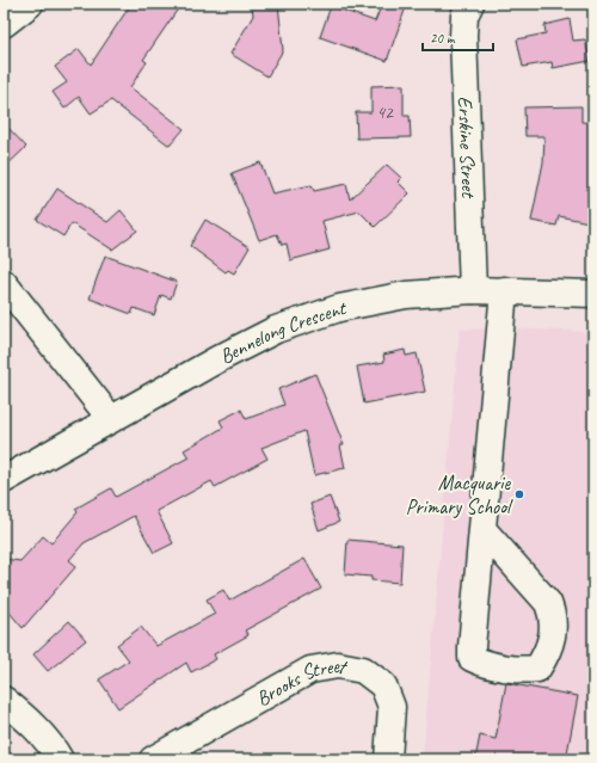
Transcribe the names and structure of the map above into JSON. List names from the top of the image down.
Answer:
{
  "streets": {
    "street": ["Erskine Street", "Bennelong Crescent", "Brooks Street"]
  },
  "crossings": [
    ["Erskine Street", "Bennelong Crescent"]
  ],
  "places": ["Macquarie Primary School"],
  "house_numbers": ["42"],
  "scale_bar": "20 m"
}
